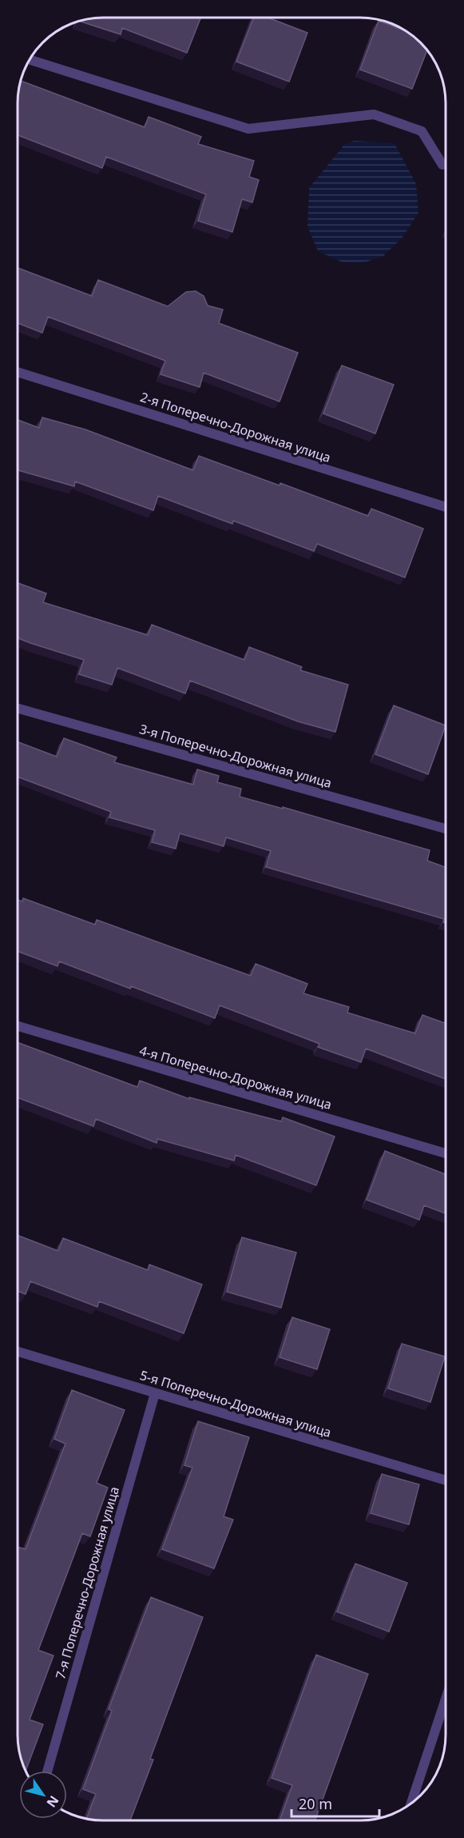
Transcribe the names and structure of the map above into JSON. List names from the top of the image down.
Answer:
{
  "streets": {
    "street": [
      "2-я Поперечно-Дорожная улица",
      "3-я Поперечно-Дорожная улица",
      "4-я Поперечно-Дорожная улица",
      "5-я Поперечно-Дорожная улица",
      "7-я Поперечно-Дорожная улица"
    ]
  },
  "crossings": [
    ["5-я Поперечно-Дорожная улица", "7-я Поперечно-Дорожная улица"]
  ],
  "scale_bar": "20 m",
  "north": "bottom right"
}
